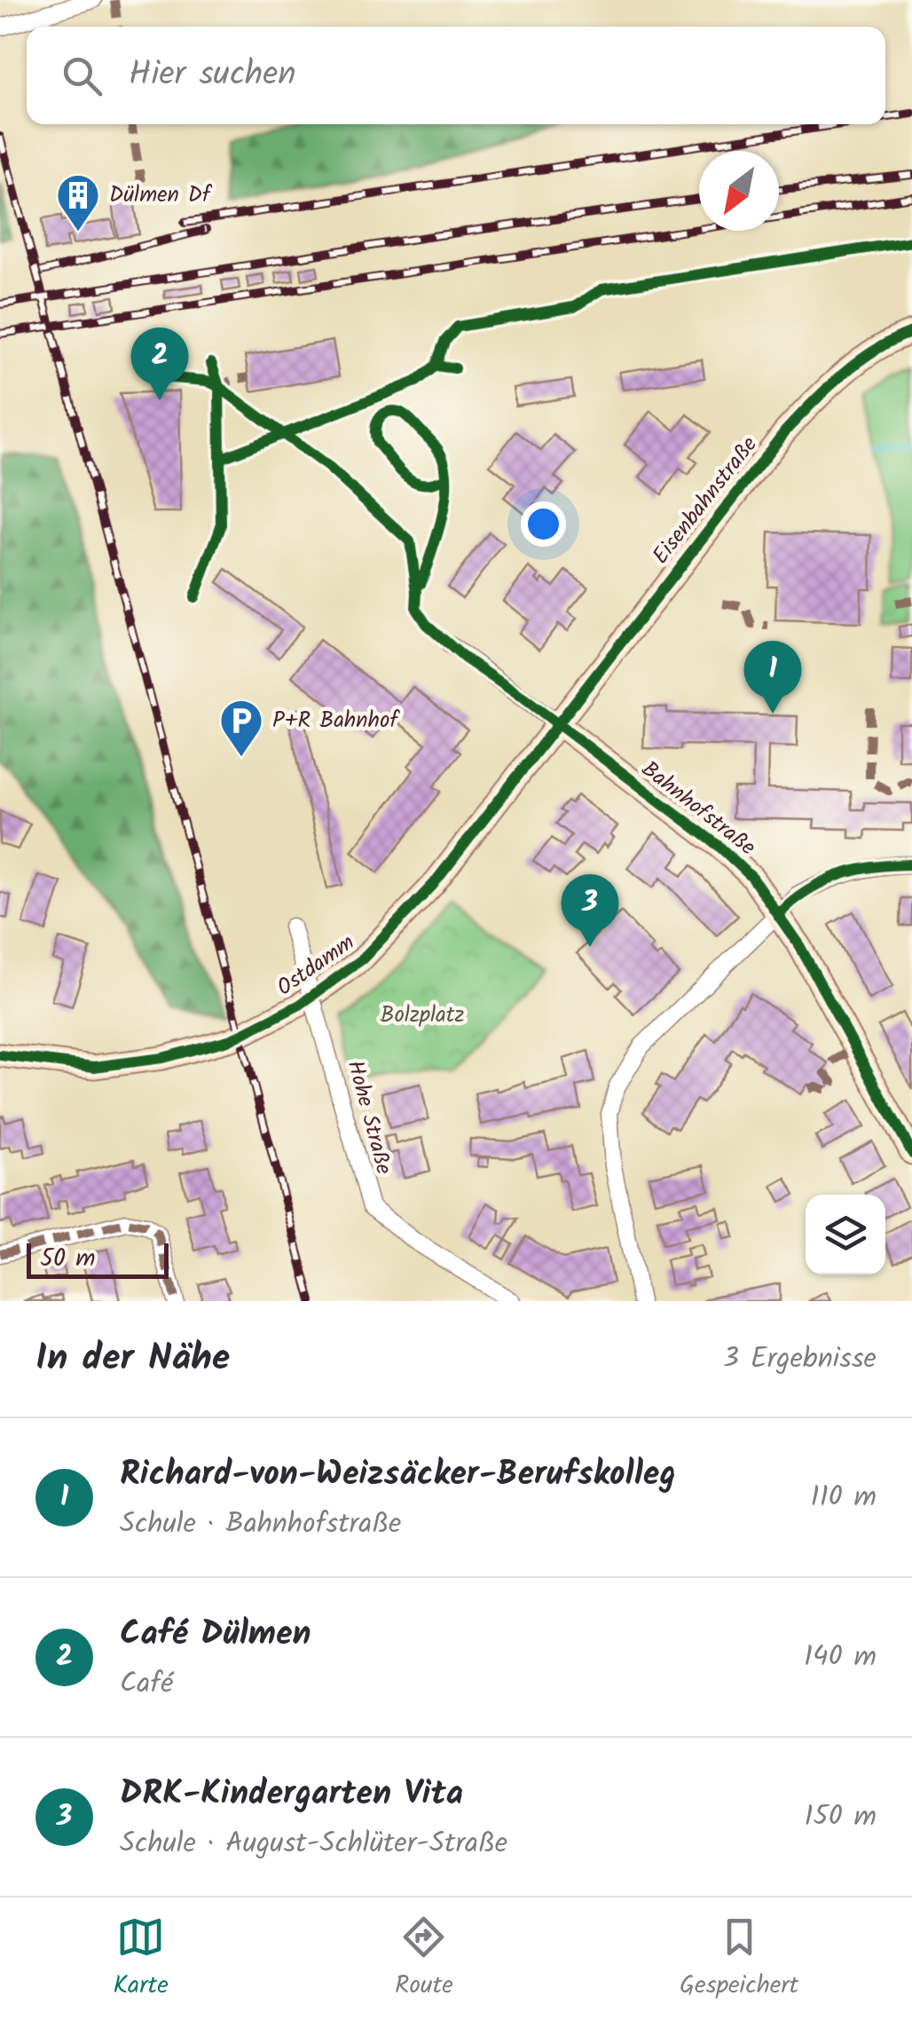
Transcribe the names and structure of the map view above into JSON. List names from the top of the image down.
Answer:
{
  "streets": {
    "street": [
      "Eisenbahnstraße",
      "Bahnhofstraße",
      "Ostdamm",
      "Hohe Straße"
    ]
  },
  "crossings": [
    ["Eisenbahnstraße", "Bahnhofstraße"],
    ["Eisenbahnstraße", "Ostdamm"],
    ["Bahnhofstraße", "Ostdamm"]
  ],
  "parks": ["Bolzplatz"],
  "places": {
    "building": ["Dülmen Df"],
    "parking": ["P+R Bahnhof"]
  },
  "scale_bar": "50 m",
  "north": "bottom left",
  "page": {
    "search": "Hier suchen",
    "pins": ["2", "1", "3"],
    "scale": "50 m",
    "heading": ["In der Nähe", "3 Ergebnisse"],
    "list": [
      {
        "mark": "1",
        "name": "Richard-von-Weizsäcker-Berufskolleg",
        "note": "Schule · Bahnhofstraße",
        "value": "110 m"
      },
      {
        "mark": "2",
        "name": "Café Dülmen",
        "note": "Café",
        "value": "140 m"
      },
      {
        "mark": "3",
        "name": "DRK-Kindergarten Vita",
        "note": "Schule · August-Schlüter-Straße",
        "value": "150 m"
      }
    ],
    "nav": ["Karte", "Route", "Gespeichert"]
  }
}
